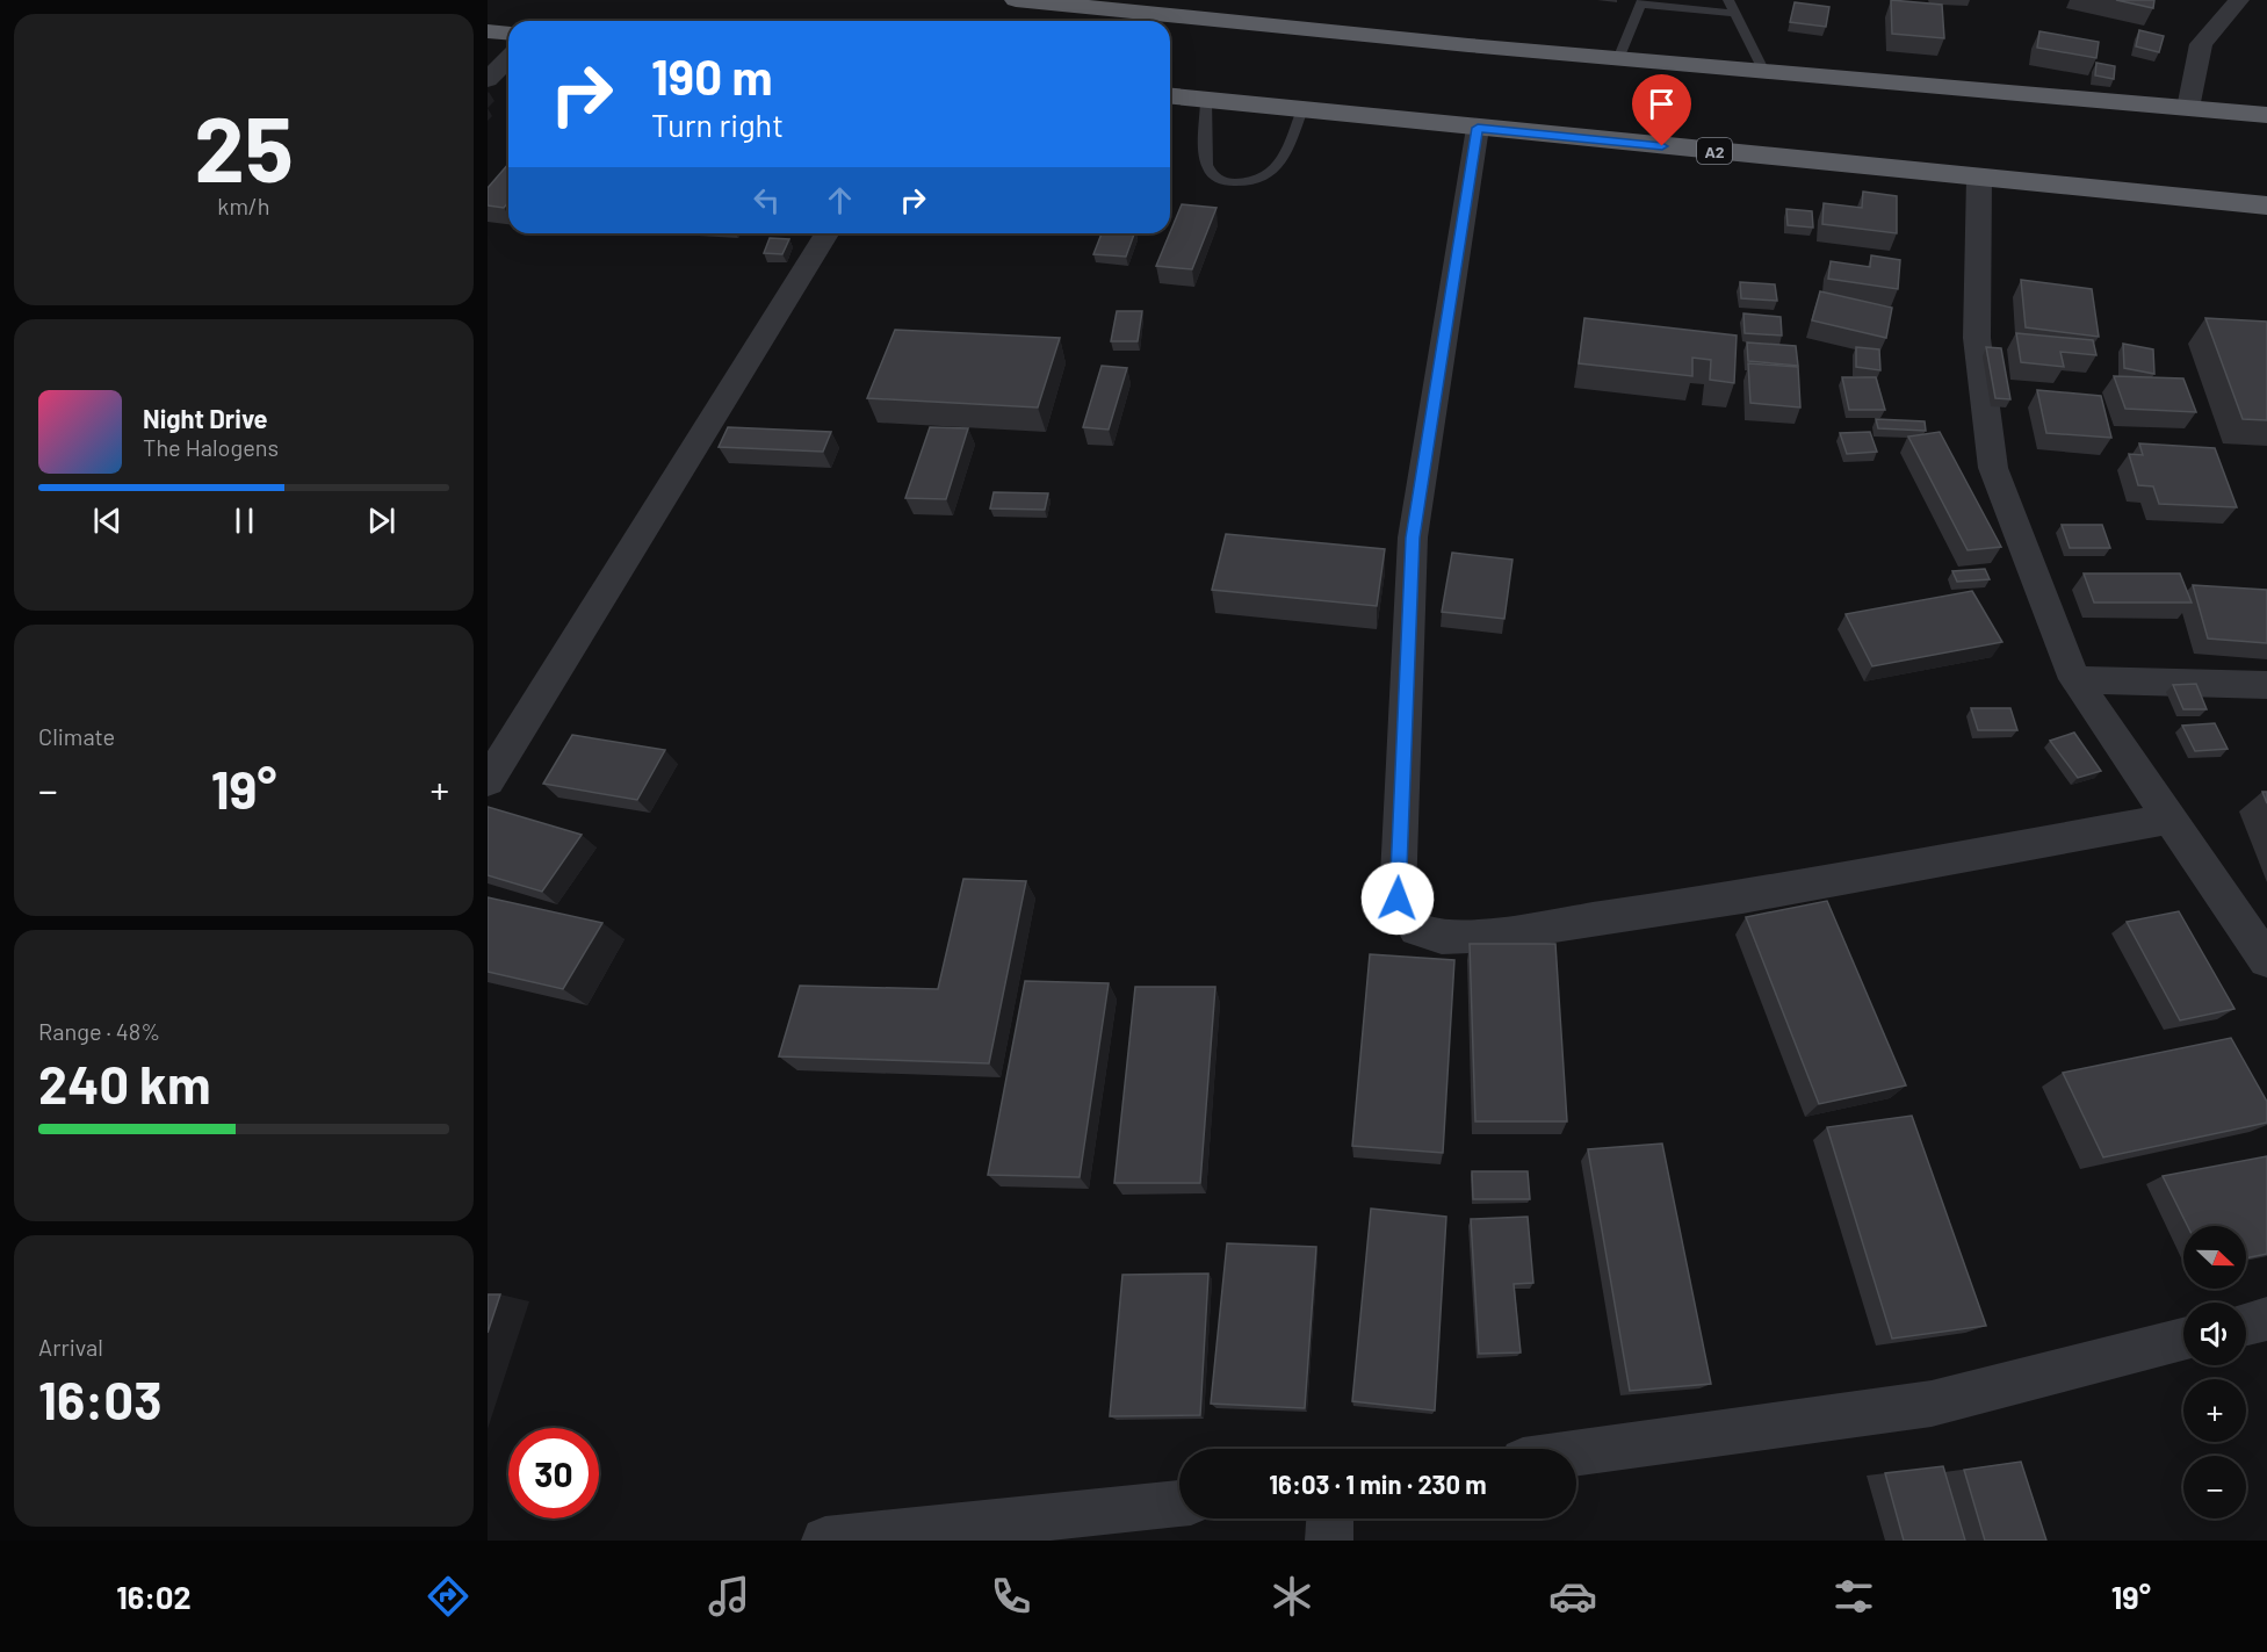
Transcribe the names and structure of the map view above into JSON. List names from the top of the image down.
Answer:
{
  "streets": {
    "highway": ["A2"]
  },
  "north": "right",
  "page": {
    "tile": [
      ["25", "km/h"],
      "Climate",
      ["Range · 48%", "240 km"],
      ["Arrival", "16:03"]
    ],
    "turn": ["190 m", "Turn right"],
    "song": ["Night Drive", "The Halogens"],
    "heat": ["−", "19°", "+"],
    "map_buttons": ["+", "−"],
    "limit": "30",
    "trip": "16:03 · 1 min · 230 m",
    "tabs": ["16:02", "19°"]
  }
}
